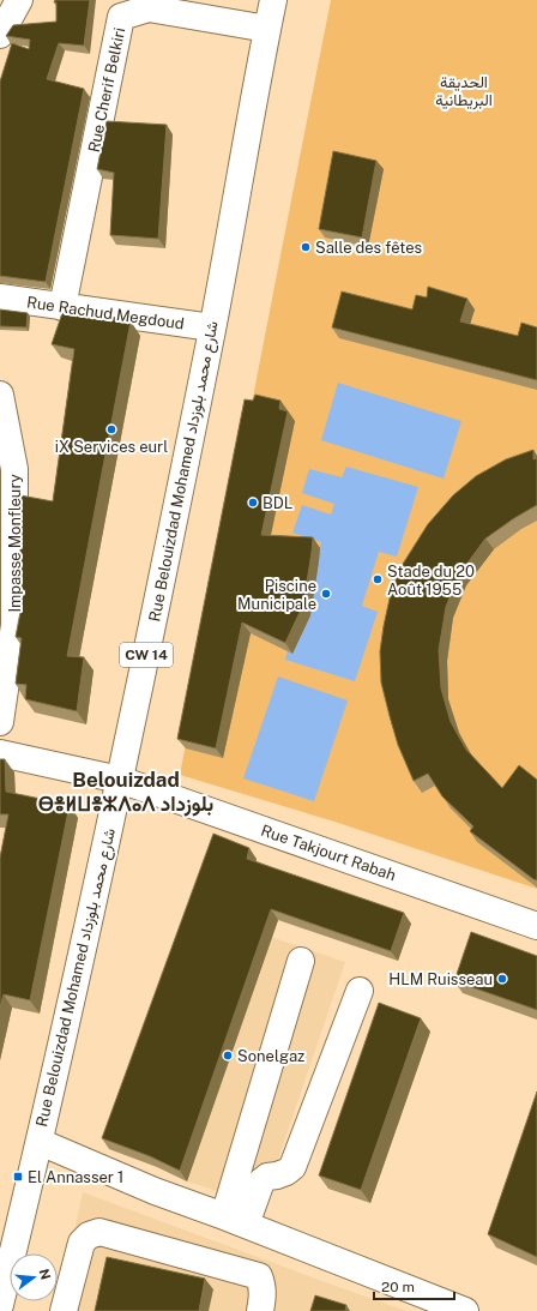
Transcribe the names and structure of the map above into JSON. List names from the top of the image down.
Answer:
{
  "streets": {
    "street": [
      "Rue Cherif Belkiri",
      "Rue Rachud Megdoud",
      "Rue Belouizdad Mohamed شارع محمد بلوزداد",
      "Impasse Monfleury",
      "CW 14",
      "Rue Takjourt Rabah"
    ]
  },
  "crossings": [
    ["Rue Cherif Belkiri", "Rue Rachud Megdoud"],
    ["Rue Cherif Belkiri", "Rue Belouizdad Mohamed شارع محمد بلوزداد"],
    ["Rue Rachud Megdoud", "Rue Belouizdad Mohamed شارع محمد بلوزداد"],
    ["Rue Belouizdad Mohamed شارع محمد بلوزداد", "Rue Takjourt Rabah"]
  ],
  "districts": ["Belouizdad ⴱⴻⵍⵡⴻⵣⴷⴰⴷ بلوزداد"],
  "parks": ["الحديقة البريطانية"],
  "places": {
    "other": [
      "Salle des fêtes",
      "iX Services eurl",
      "BDL",
      "Stade du 20 Août 1955",
      "Piscine Municipale",
      "HLM Ruisseau",
      "Sonelgaz"
    ],
    "transit": ["El Annasser 1"]
  },
  "scale_bar": "20 m",
  "north": "right"
}
